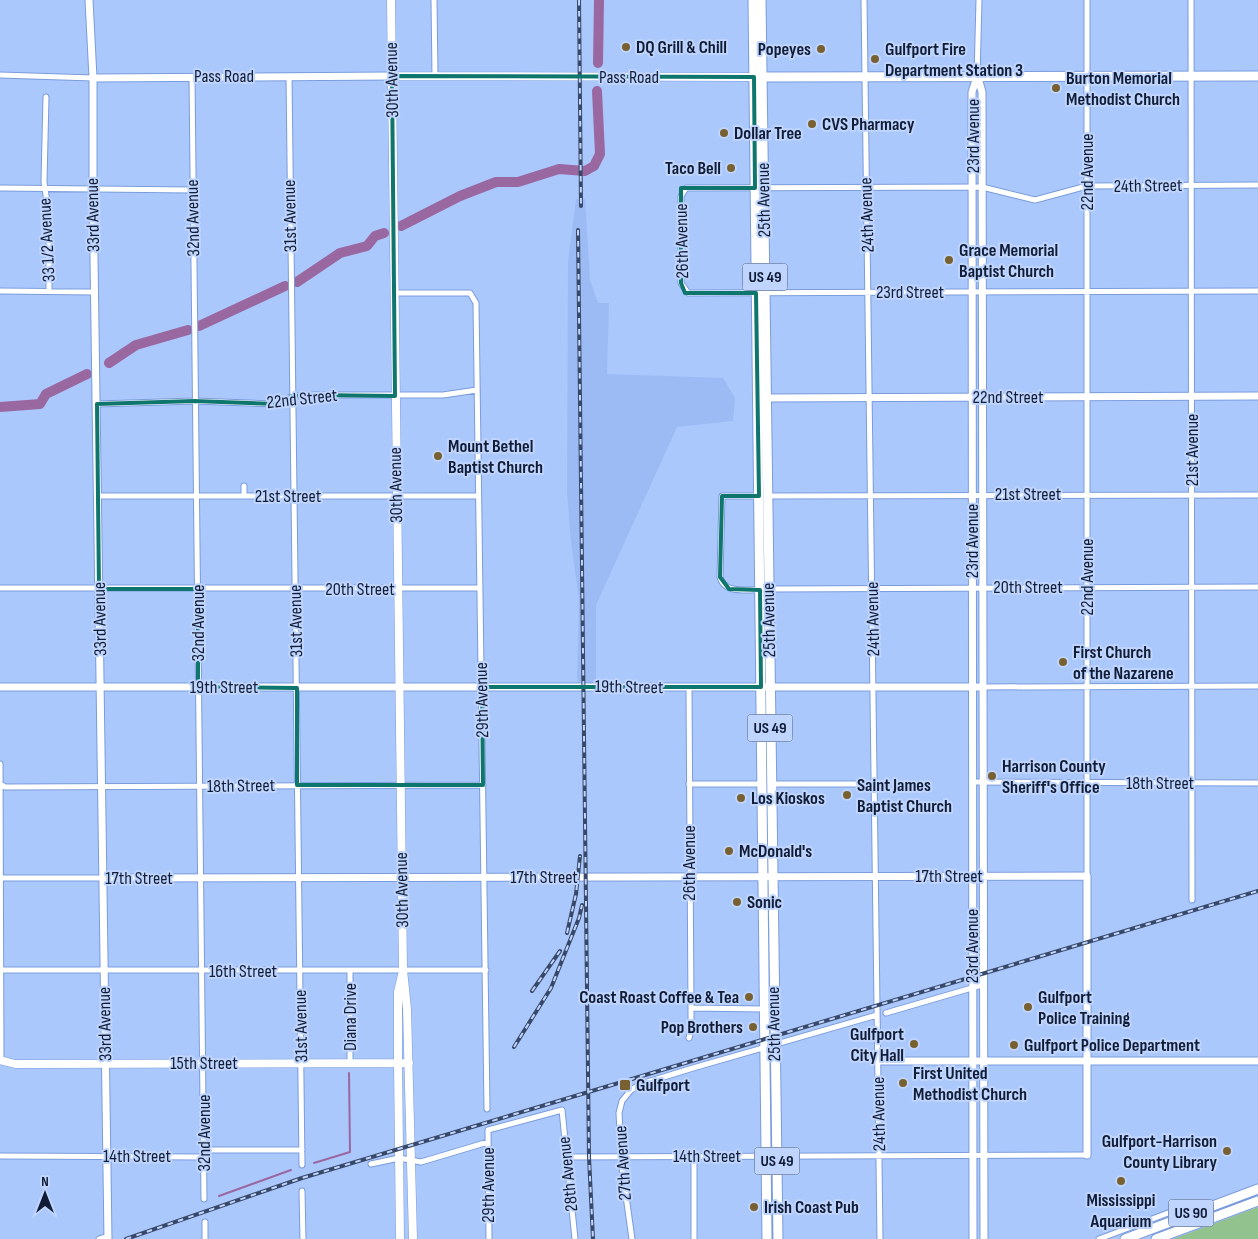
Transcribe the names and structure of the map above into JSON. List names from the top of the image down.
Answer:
{
  "streets": {
    "main road": [
      "Pass Road",
      "30th Avenue",
      "25th Avenue",
      "US 49",
      "15th Street",
      "US 90"
    ],
    "street": [
      "23rd Avenue",
      "22nd Avenue",
      "24th Street",
      "33rd Avenue",
      "24th Avenue",
      "31st Avenue",
      "32nd Avenue",
      "33 1/2 Avenue",
      "26th Avenue",
      "23rd Street",
      "22nd Street",
      "21st Avenue",
      "21st Street",
      "20th Street",
      "19th Street",
      "29th Avenue",
      "18th Street",
      "17th Street",
      "16th Street",
      "Diana Drive",
      "14th Street",
      "27th Avenue",
      "28th Avenue"
    ]
  },
  "crossings": [
    ["Pass Road", "30th Avenue"],
    ["Pass Road", "23rd Avenue"],
    ["Pass Road", "22nd Avenue"],
    ["Pass Road", "25th Avenue"],
    ["Pass Road", "33rd Avenue"],
    ["Pass Road", "24th Avenue"],
    ["Pass Road", "31st Avenue"],
    ["Pass Road", "32nd Avenue"],
    ["Pass Road", "21st Avenue"],
    ["30th Avenue", "22nd Street"],
    ["30th Avenue", "21st Street"],
    ["30th Avenue", "20th Street"],
    ["30th Avenue", "19th Street"],
    ["30th Avenue", "29th Avenue"],
    ["30th Avenue", "18th Street"],
    ["30th Avenue", "17th Street"],
    ["30th Avenue", "16th Street"],
    ["30th Avenue", "15th Street"],
    ["23rd Avenue", "24th Street"],
    ["23rd Avenue", "23rd Street"],
    ["23rd Avenue", "22nd Street"],
    ["23rd Avenue", "21st Street"],
    ["23rd Avenue", "20th Street"],
    ["23rd Avenue", "19th Street"],
    ["23rd Avenue", "18th Street"],
    ["23rd Avenue", "17th Street"],
    ["23rd Avenue", "14th Street"],
    ["22nd Avenue", "24th Street"],
    ["22nd Avenue", "23rd Street"],
    ["22nd Avenue", "22nd Street"],
    ["22nd Avenue", "21st Street"],
    ["22nd Avenue", "20th Street"],
    ["22nd Avenue", "19th Street"],
    ["22nd Avenue", "18th Street"],
    ["22nd Avenue", "17th Street"],
    ["22nd Avenue", "14th Street"],
    ["24th Street", "25th Avenue"],
    ["24th Street", "24th Avenue"],
    ["24th Street", "26th Avenue"],
    ["24th Street", "21st Avenue"],
    ["25th Avenue", "23rd Street"],
    ["25th Avenue", "22nd Street"],
    ["25th Avenue", "21st Street"],
    ["25th Avenue", "20th Street"],
    ["25th Avenue", "19th Street"],
    ["25th Avenue", "17th Street"],
    ["25th Avenue", "14th Street"],
    ["25th Avenue", "27th Avenue"],
    ["33rd Avenue", "22nd Street"],
    ["33rd Avenue", "21st Street"],
    ["33rd Avenue", "20th Street"],
    ["33rd Avenue", "19th Street"],
    ["33rd Avenue", "18th Street"],
    ["33rd Avenue", "17th Street"],
    ["33rd Avenue", "16th Street"],
    ["33rd Avenue", "15th Street"],
    ["33rd Avenue", "14th Street"],
    ["24th Avenue", "23rd Street"],
    ["24th Avenue", "22nd Street"],
    ["24th Avenue", "21st Street"],
    ["24th Avenue", "20th Street"],
    ["24th Avenue", "19th Street"],
    ["24th Avenue", "17th Street"],
    ["24th Avenue", "14th Street"],
    ["31st Avenue", "22nd Street"],
    ["31st Avenue", "21st Street"],
    ["31st Avenue", "20th Street"],
    ["31st Avenue", "19th Street"],
    ["31st Avenue", "18th Street"],
    ["31st Avenue", "17th Street"],
    ["31st Avenue", "16th Street"],
    ["31st Avenue", "15th Street"],
    ["31st Avenue", "14th Street"],
    ["32nd Avenue", "22nd Street"],
    ["32nd Avenue", "21st Street"],
    ["32nd Avenue", "20th Street"],
    ["32nd Avenue", "19th Street"],
    ["32nd Avenue", "18th Street"],
    ["32nd Avenue", "17th Street"],
    ["32nd Avenue", "16th Street"],
    ["32nd Avenue", "15th Street"],
    ["32nd Avenue", "14th Street"],
    ["26th Avenue", "23rd Street"],
    ["26th Avenue", "19th Street"],
    ["26th Avenue", "17th Street"],
    ["23rd Street", "21st Avenue"],
    ["22nd Street", "21st Avenue"],
    ["22nd Street", "29th Avenue"],
    ["21st Avenue", "21st Street"],
    ["21st Avenue", "20th Street"],
    ["21st Avenue", "19th Street"],
    ["21st Avenue", "18th Street"],
    ["21st Street", "20th Street"],
    ["21st Street", "29th Avenue"],
    ["20th Street", "29th Avenue"],
    ["19th Street", "29th Avenue"],
    ["29th Avenue", "18th Street"],
    ["29th Avenue", "17th Street"],
    ["29th Avenue", "16th Street"],
    ["29th Avenue", "28th Avenue"],
    ["16th Street", "Diana Drive"],
    ["Diana Drive", "15th Street"],
    ["14th Street", "27th Avenue"],
    ["14th Street", "28th Avenue"]
  ],
  "places": {
    "other": [
      "DQ Grill & Chill",
      "Popeyes",
      "Gulfport Fire Department Station 3",
      "Burton Memorial Methodist Church",
      "CVS Pharmacy",
      "Dollar Tree",
      "Taco Bell",
      "Grace Memorial Baptist Church",
      "Mount Bethel Baptist Church",
      "First Church of the Nazarene",
      "Harrison County Sheriff's Office",
      "Saint James Baptist Church",
      "Los Kioskos",
      "McDonald's",
      "Sonic",
      "Coast Roast Coffee & Tea",
      "Gulfport Police Training",
      "Pop Brothers",
      "Gulfport City Hall",
      "Gulfport Police Department",
      "First United Methodist Church",
      "Gulfport-Harrison County Library",
      "Mississippi Aquarium",
      "Irish Coast Pub"
    ],
    "transit": ["Gulfport"]
  },
  "north": "top"
}
